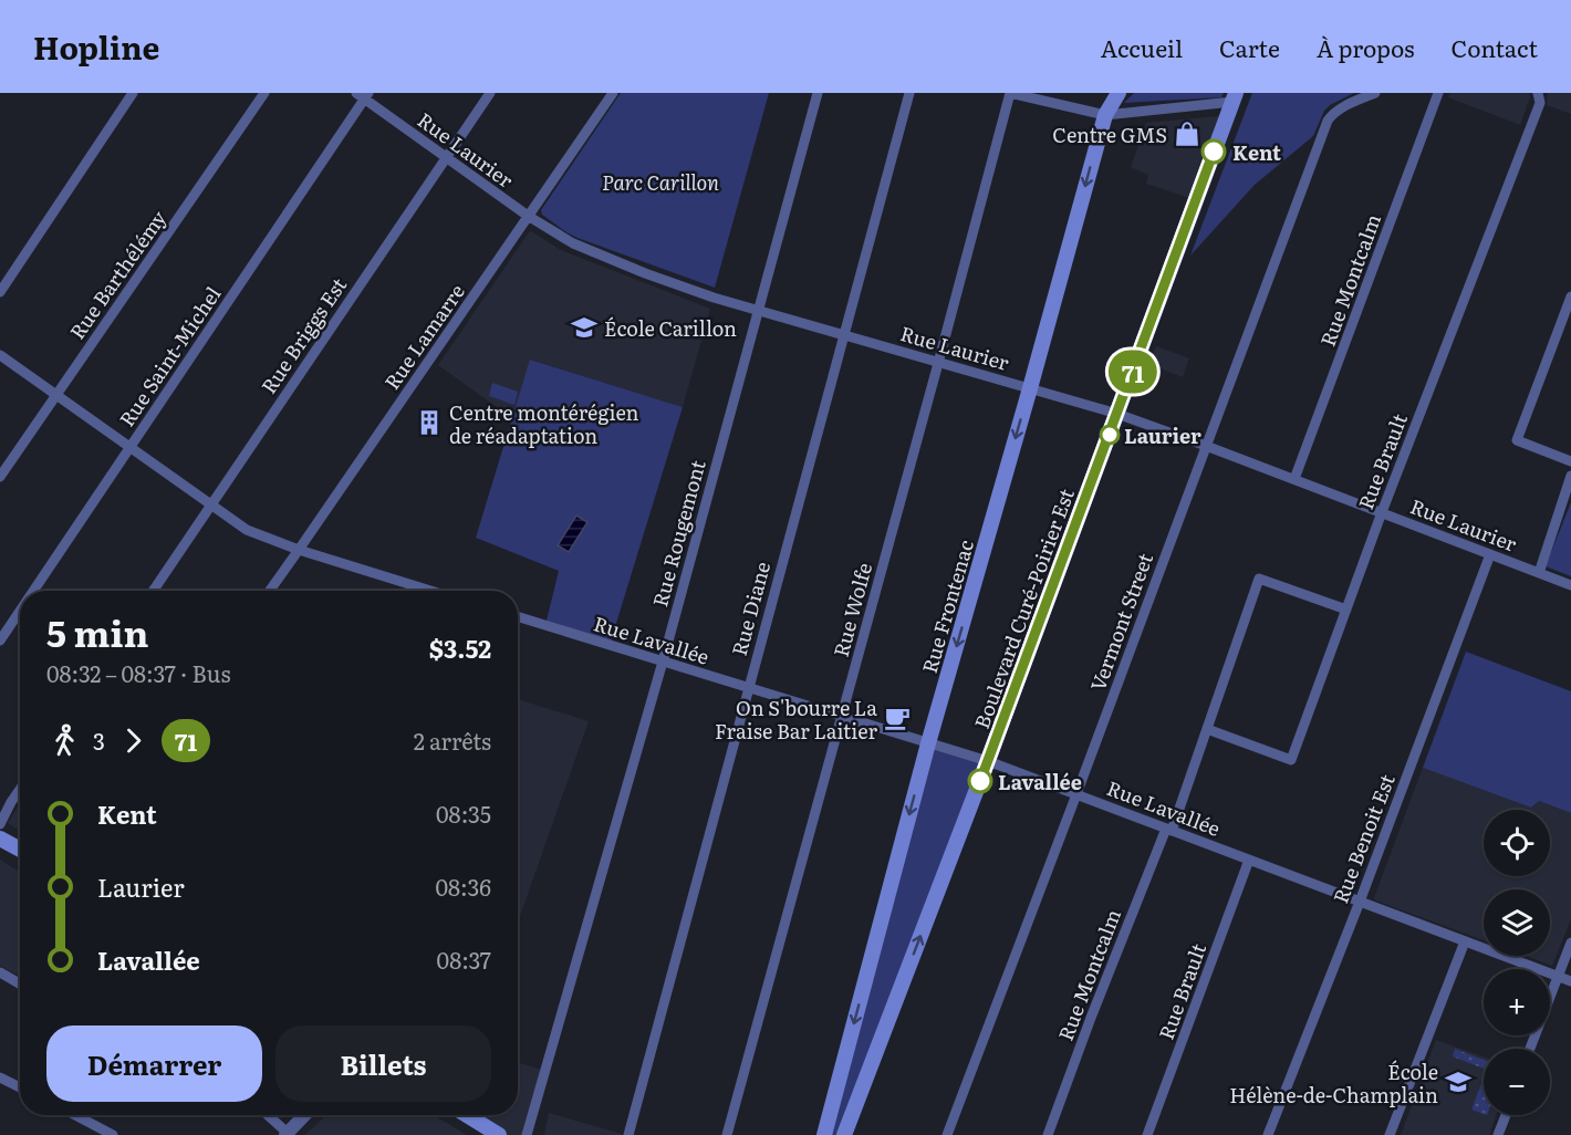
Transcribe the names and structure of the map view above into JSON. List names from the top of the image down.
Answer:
{
  "streets": {
    "main road": ["Rue Frontenac", "Boulevard Curé-Poirier Est"],
    "street": [
      "Rue Laurier",
      "Rue Barthélémy",
      "Rue Montcalm",
      "Rue Briggs Est",
      "Rue Lamarre",
      "Rue Saint-Michel",
      "Rue Brault",
      "Rue Rougemont",
      "Rue Diane",
      "Rue Wolfe",
      "Vermont Street",
      "Rue Lavallée",
      "Rue Benoit Est"
    ]
  },
  "crossings": [
    ["Rue Laurier", "Rue Montcalm"],
    ["Rue Laurier", "Rue Briggs Est"],
    ["Rue Laurier", "Rue Lamarre"],
    ["Rue Laurier", "Rue Saint-Michel"],
    ["Rue Laurier", "Rue Brault"],
    ["Rue Laurier", "Rue Rougemont"],
    ["Rue Laurier", "Rue Frontenac"],
    ["Rue Laurier", "Rue Diane"],
    ["Rue Laurier", "Boulevard Curé-Poirier Est"],
    ["Rue Laurier", "Rue Wolfe"],
    ["Rue Laurier", "Vermont Street"],
    ["Rue Laurier", "Rue Benoit Est"],
    ["Rue Montcalm", "Rue Brault"],
    ["Rue Montcalm", "Rue Lavallée"],
    ["Rue Brault", "Rue Lavallée"],
    ["Rue Rougemont", "Rue Lavallée"],
    ["Rue Frontenac", "Rue Lavallée"],
    ["Rue Diane", "Rue Lavallée"],
    ["Boulevard Curé-Poirier Est", "Rue Lavallée"],
    ["Rue Wolfe", "Rue Lavallée"],
    ["Vermont Street", "Rue Lavallée"],
    ["Rue Lavallée", "Rue Benoit Est"]
  ],
  "one_way": ["Rue Frontenac", "Boulevard Curé-Poirier Est"],
  "parks": ["Parc Carillon"],
  "places": {
    "shop": ["Centre GMS"],
    "other": ["Kent", "Laurier", "Lavallée"],
    "school or university": ["École Carillon", "École Hélène-de-Champlain"],
    "building": ["Centre montérégien de réadaptation"],
    "cafe": ["On S'bourre La Fraise Bar Laitier"]
  },
  "lines": ["bus line 71"],
  "page": {
    "header": "Hopline",
    "nav": [
      "Accueil",
      "Carte",
      "À propos",
      "Contact"
    ],
    "on_map": "71",
    "heading": ["5 min", "08:32 – 08:37 · Bus", "$3.52"],
    "legs": ["3", "71", "2 arrêts"],
    "list": [
      {
        "name": "Kent",
        "value": "08:35"
      },
      {
        "name": "Laurier",
        "value": "08:36"
      },
      {
        "name": "Lavallée",
        "value": "08:37"
      }
    ],
    "map_buttons": ["+", "−"],
    "buttons": ["Démarrer", "Billets"]
  }
}
